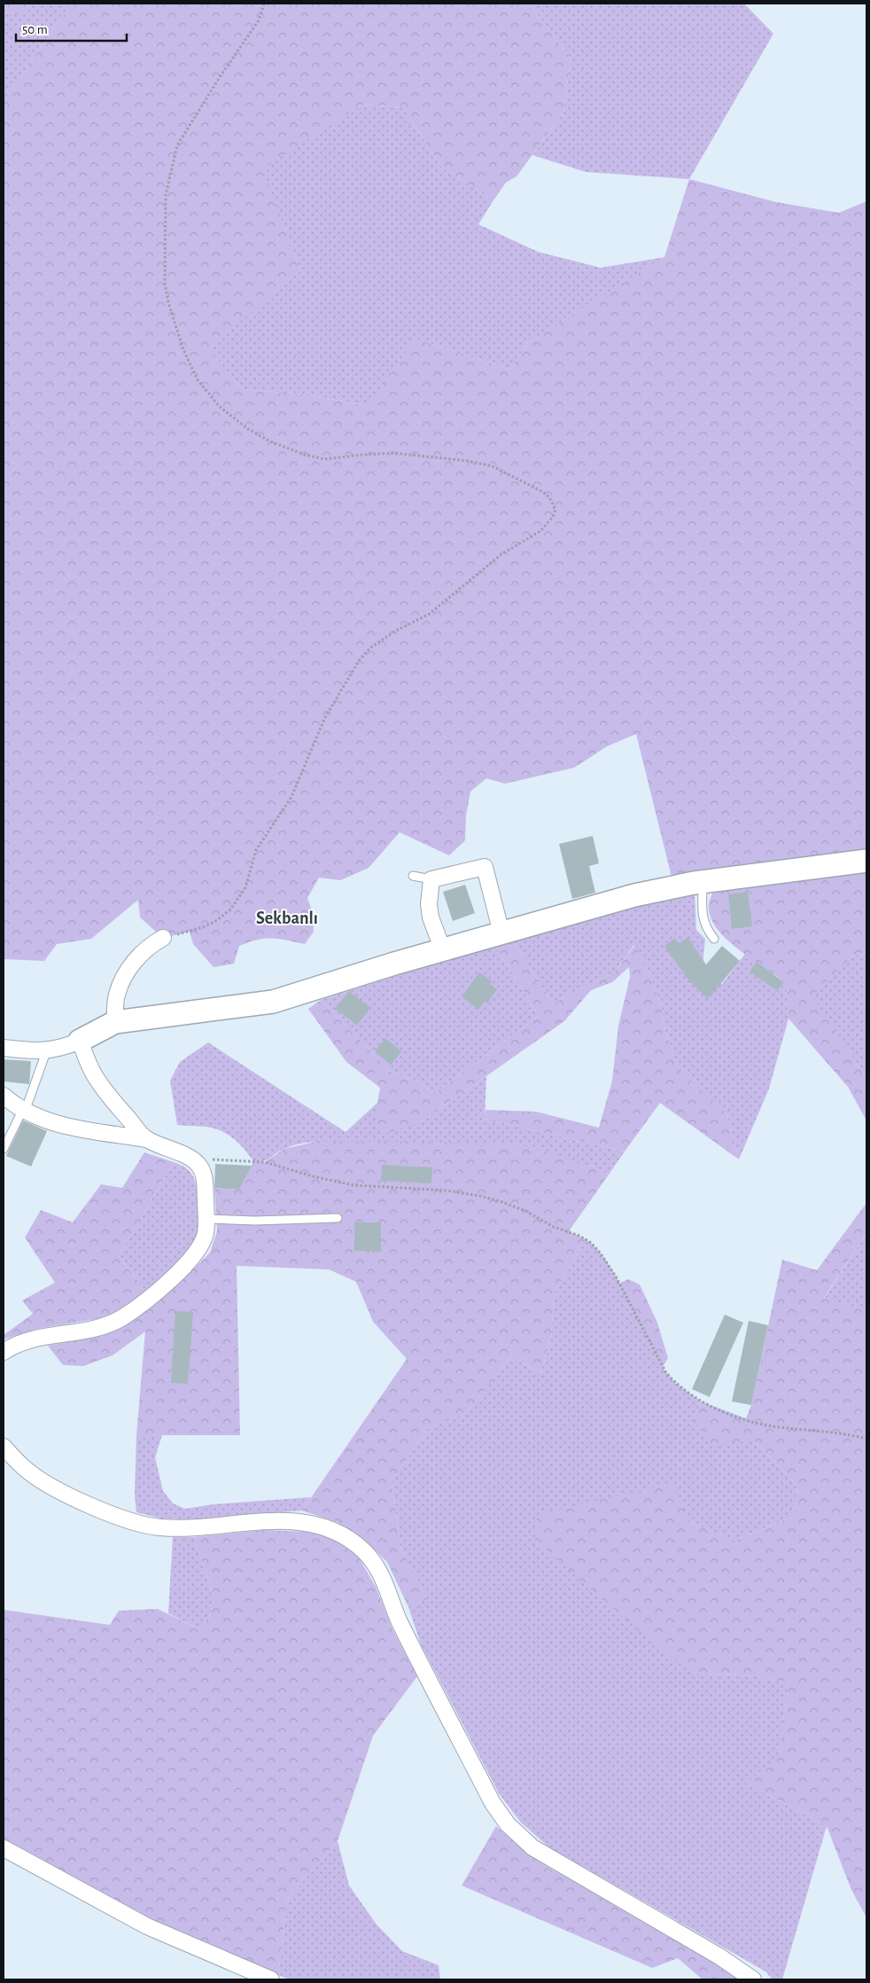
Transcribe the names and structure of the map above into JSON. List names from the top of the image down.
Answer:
{
  "districts": ["Sekbanlı"],
  "scale_bar": "50 m"
}
